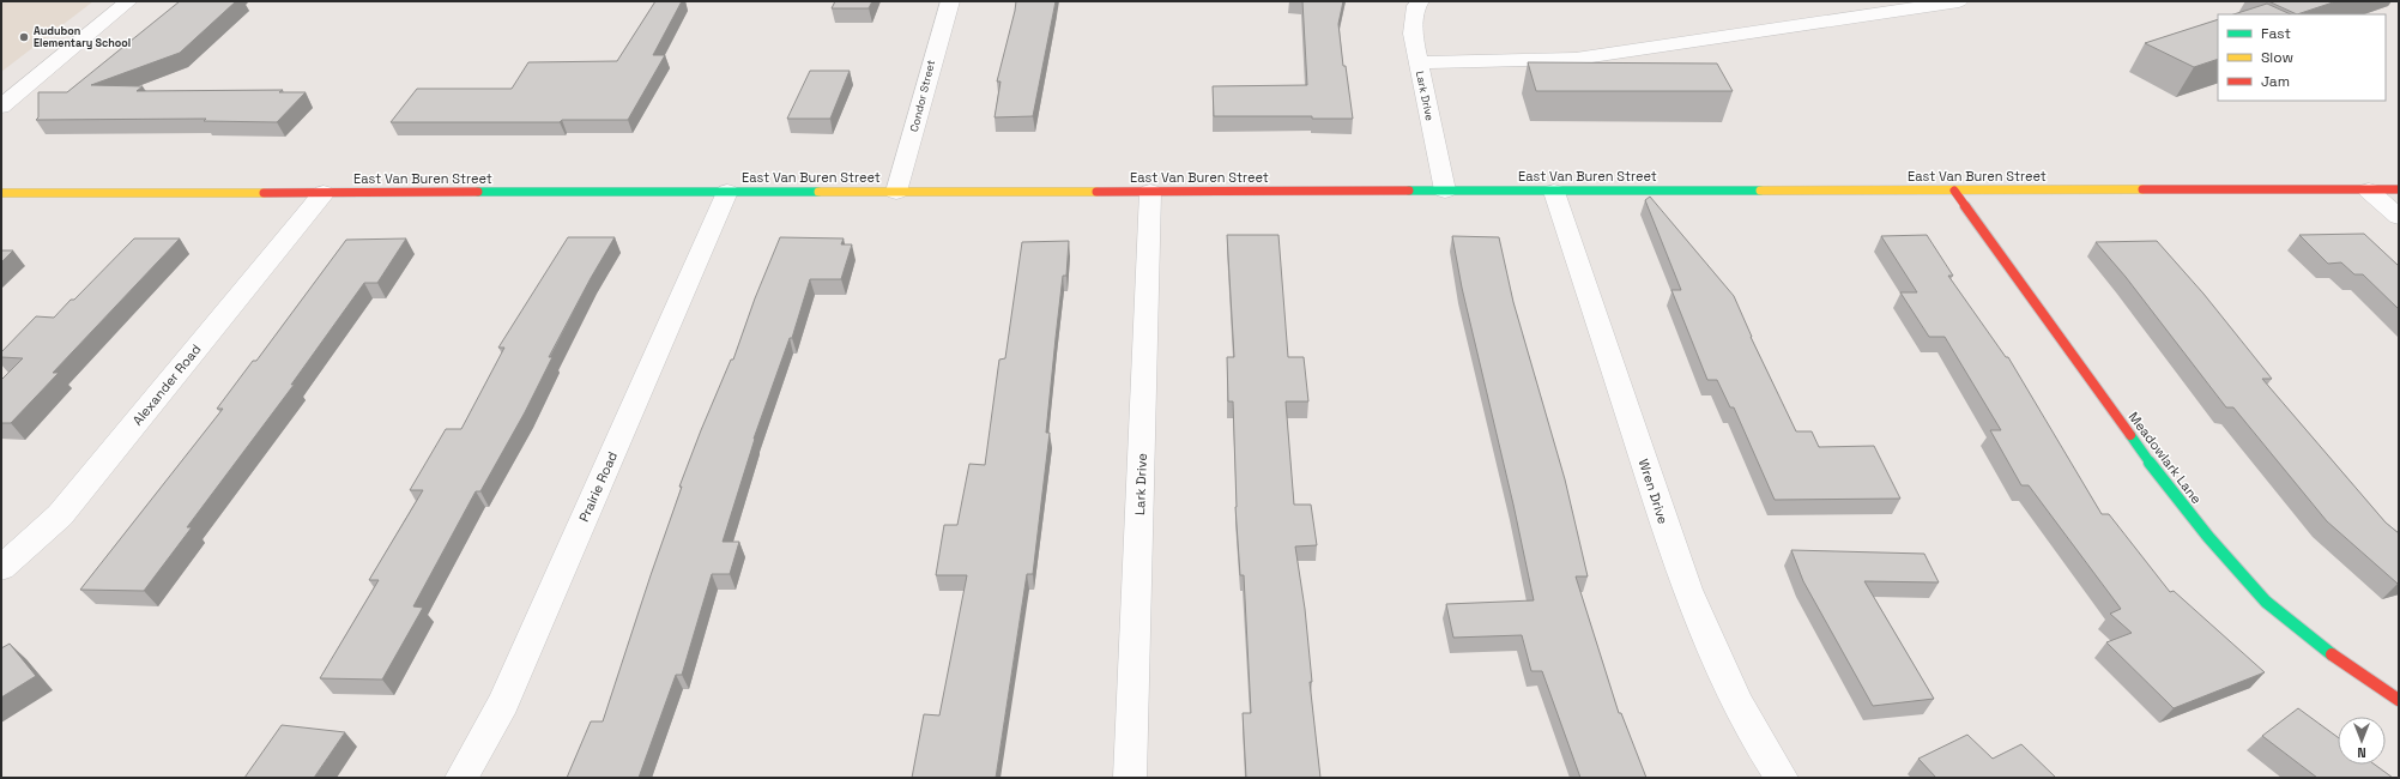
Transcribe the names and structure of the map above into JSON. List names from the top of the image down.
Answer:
{
  "streets": {
    "street": [
      "Condor Street",
      "Lark Drive",
      "East Van Buren Street",
      "Alexander Road",
      "Meadowlark Lane",
      "Prairie Road",
      "Wren Drive"
    ]
  },
  "crossings": [
    ["Condor Street", "East Van Buren Street"],
    ["Lark Drive", "East Van Buren Street"],
    ["East Van Buren Street", "Alexander Road"],
    ["East Van Buren Street", "Meadowlark Lane"],
    ["East Van Buren Street", "Prairie Road"],
    ["East Van Buren Street", "Wren Drive"]
  ],
  "places": ["Audubon Elementary School"],
  "legend": ["Fast", "Slow", "Jam"],
  "north": "bottom"
}
